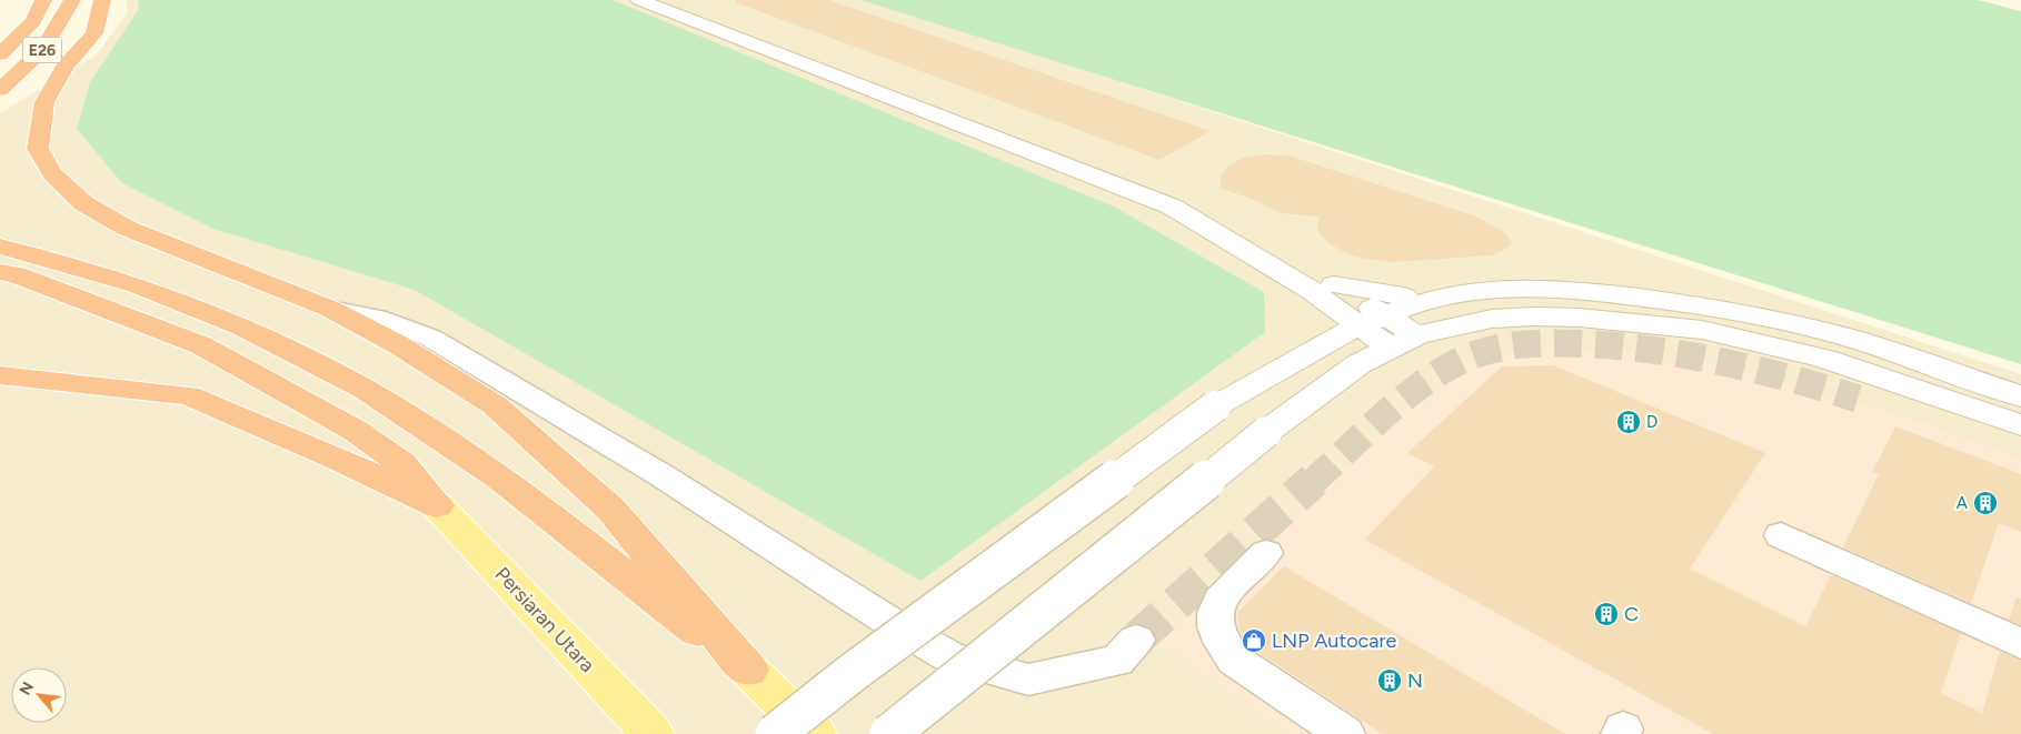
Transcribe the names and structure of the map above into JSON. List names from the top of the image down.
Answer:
{
  "streets": {
    "highway": ["E26"],
    "main road": ["Persiaran Utara"]
  },
  "places": {
    "building": [
      "D",
      "A",
      "C",
      "N"
    ],
    "shop": ["LNP Autocare"]
  },
  "north": "top left"
}
